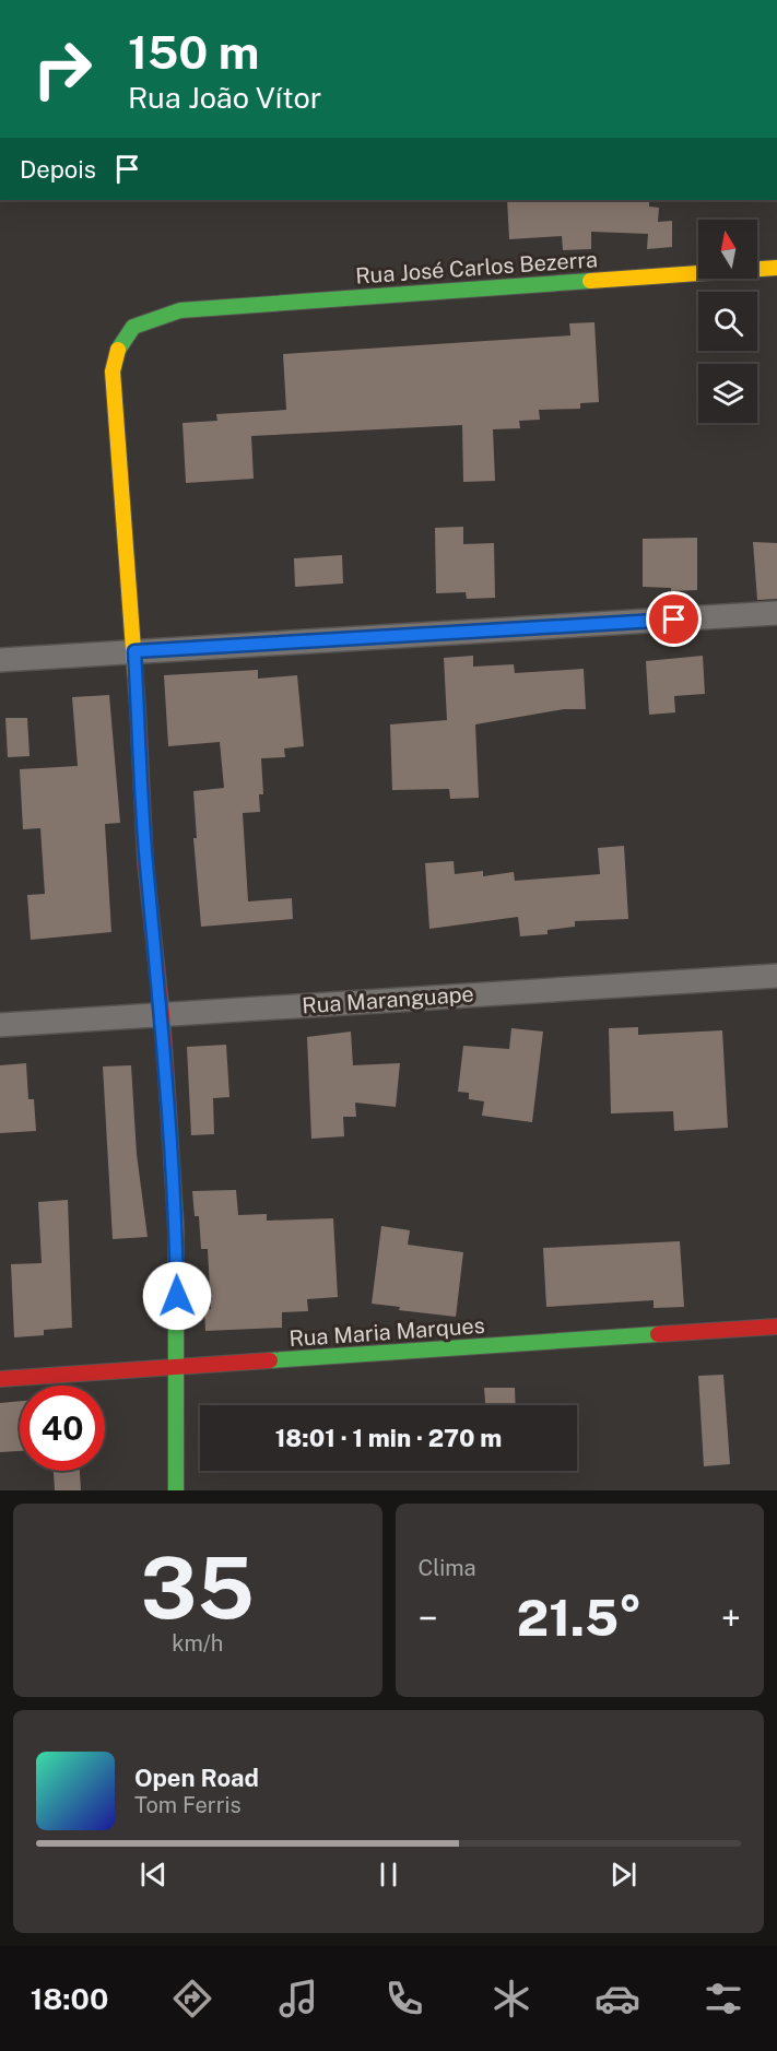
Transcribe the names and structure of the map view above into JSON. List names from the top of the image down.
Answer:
{
  "streets": {
    "street": ["Rua José Carlos Bezerra", "Rua Maranguape", "Rua Maria Marques"]
  },
  "crossings": [
    ["Rua José Carlos Bezerra", "Rua Maranguape"],
    ["Rua José Carlos Bezerra", "Rua Maria Marques"]
  ],
  "north": "top",
  "page": {
    "turn": ["150 m", "Rua João Vítor"],
    "then": "Depois",
    "limit": "40",
    "trip": "18:01 · 1 min · 270 m",
    "tile": [
      ["35", "km/h"],
      "Clima"
    ],
    "heat": ["−", "21.5°", "+"],
    "song": ["Open Road", "Tom Ferris"],
    "tabs": "18:00"
  }
}
